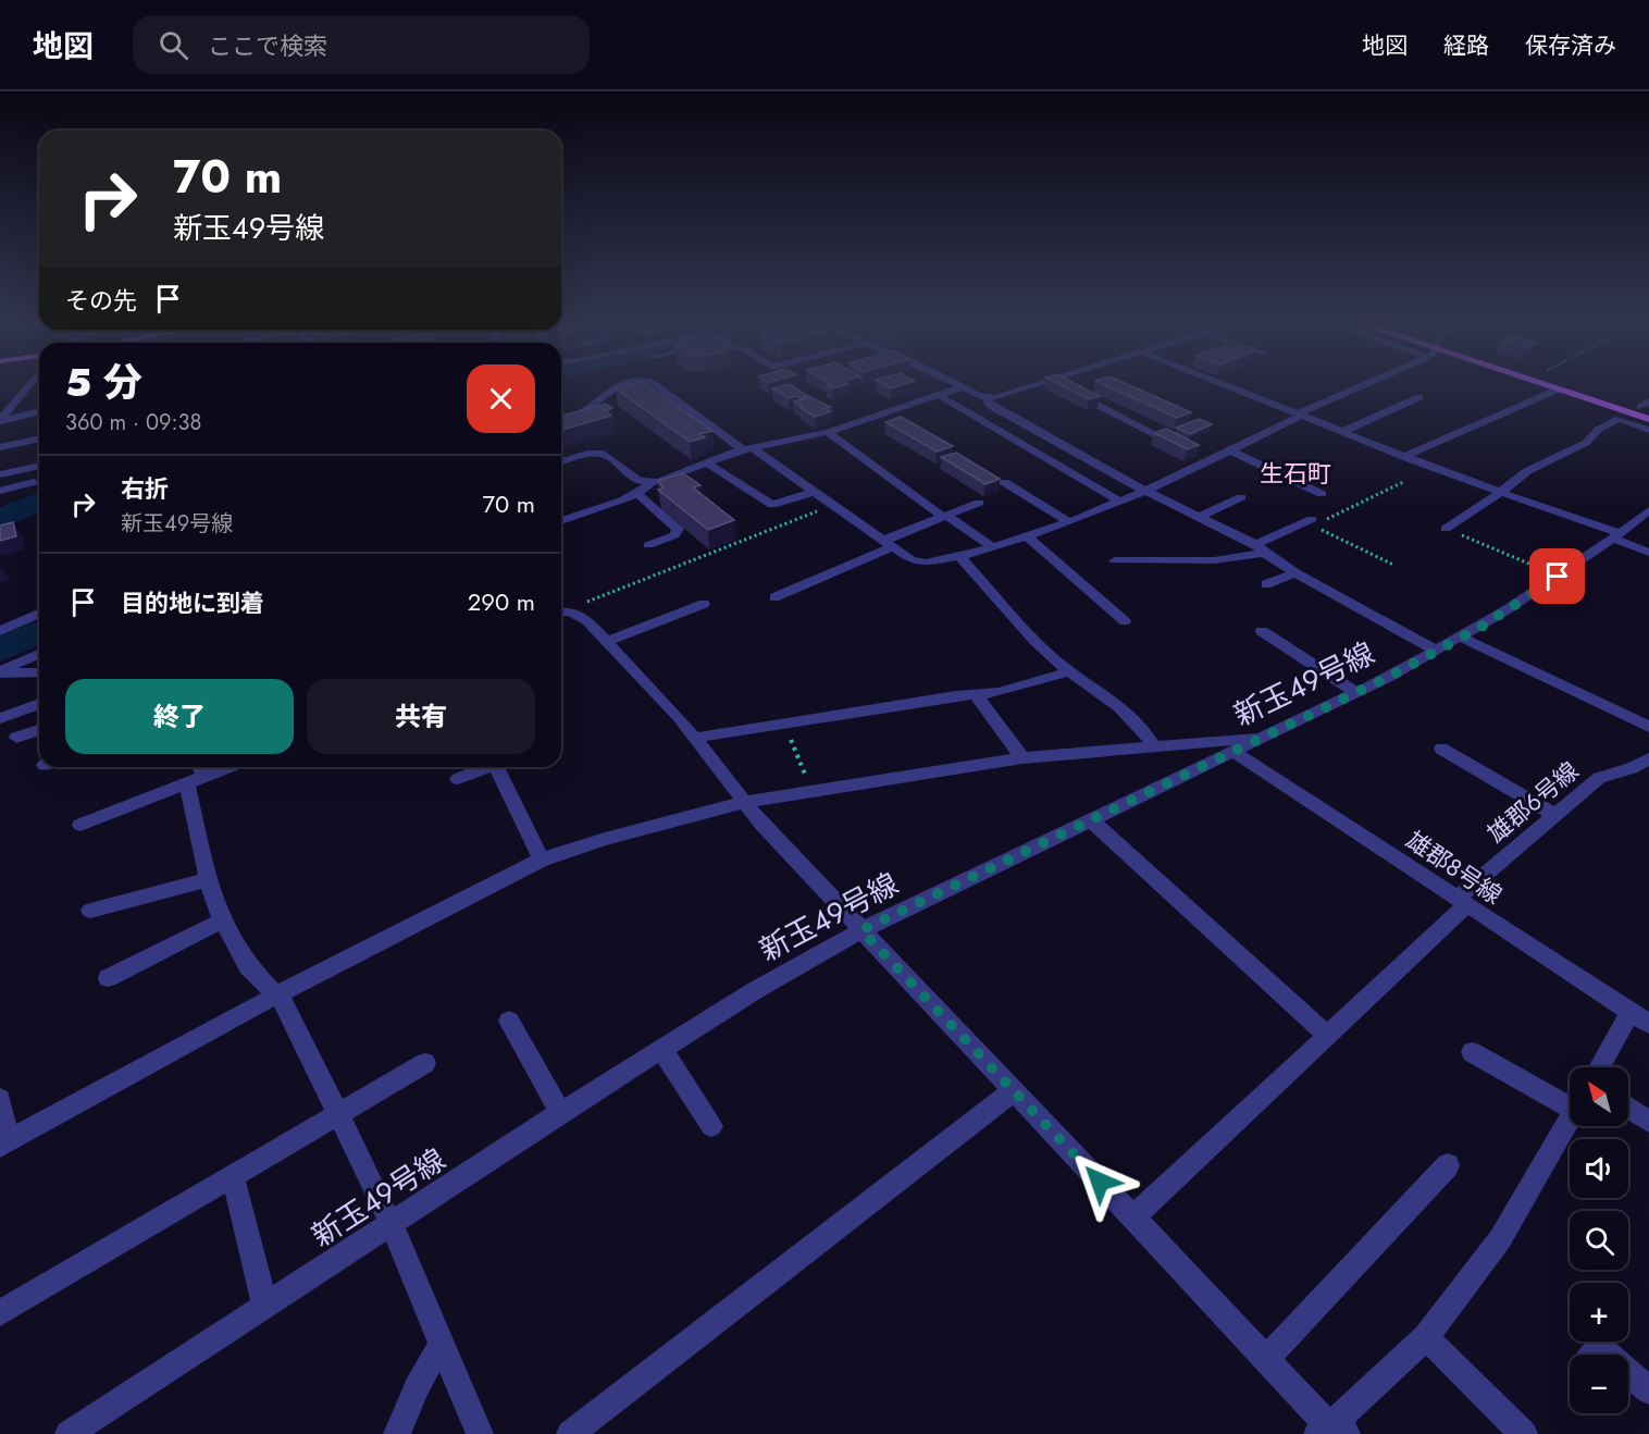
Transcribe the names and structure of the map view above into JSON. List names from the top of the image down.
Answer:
{
  "streets": {
    "street": ["新玉49号線", "雄郡6号線", "雄郡8号線"]
  },
  "crossings": [
    ["新玉49号線", "雄郡8号線"],
    ["雄郡6号線", "雄郡8号線"]
  ],
  "districts": ["生石町"],
  "north": "top left",
  "page": {
    "header": "地図",
    "search": "ここで検索",
    "nav": ["地図", "経路", "保存済み"],
    "turn": ["70 m", "新玉49号線"],
    "then": "その先",
    "heading": ["5 分", "360 m · 09:38"],
    "list": [
      {
        "name": "右折",
        "note": "新玉49号線",
        "value": "70 m"
      },
      {
        "name": "目的地に到着",
        "value": "290 m"
      }
    ],
    "buttons": ["終了", "共有"],
    "map_buttons": ["+", "−"]
  }
}
